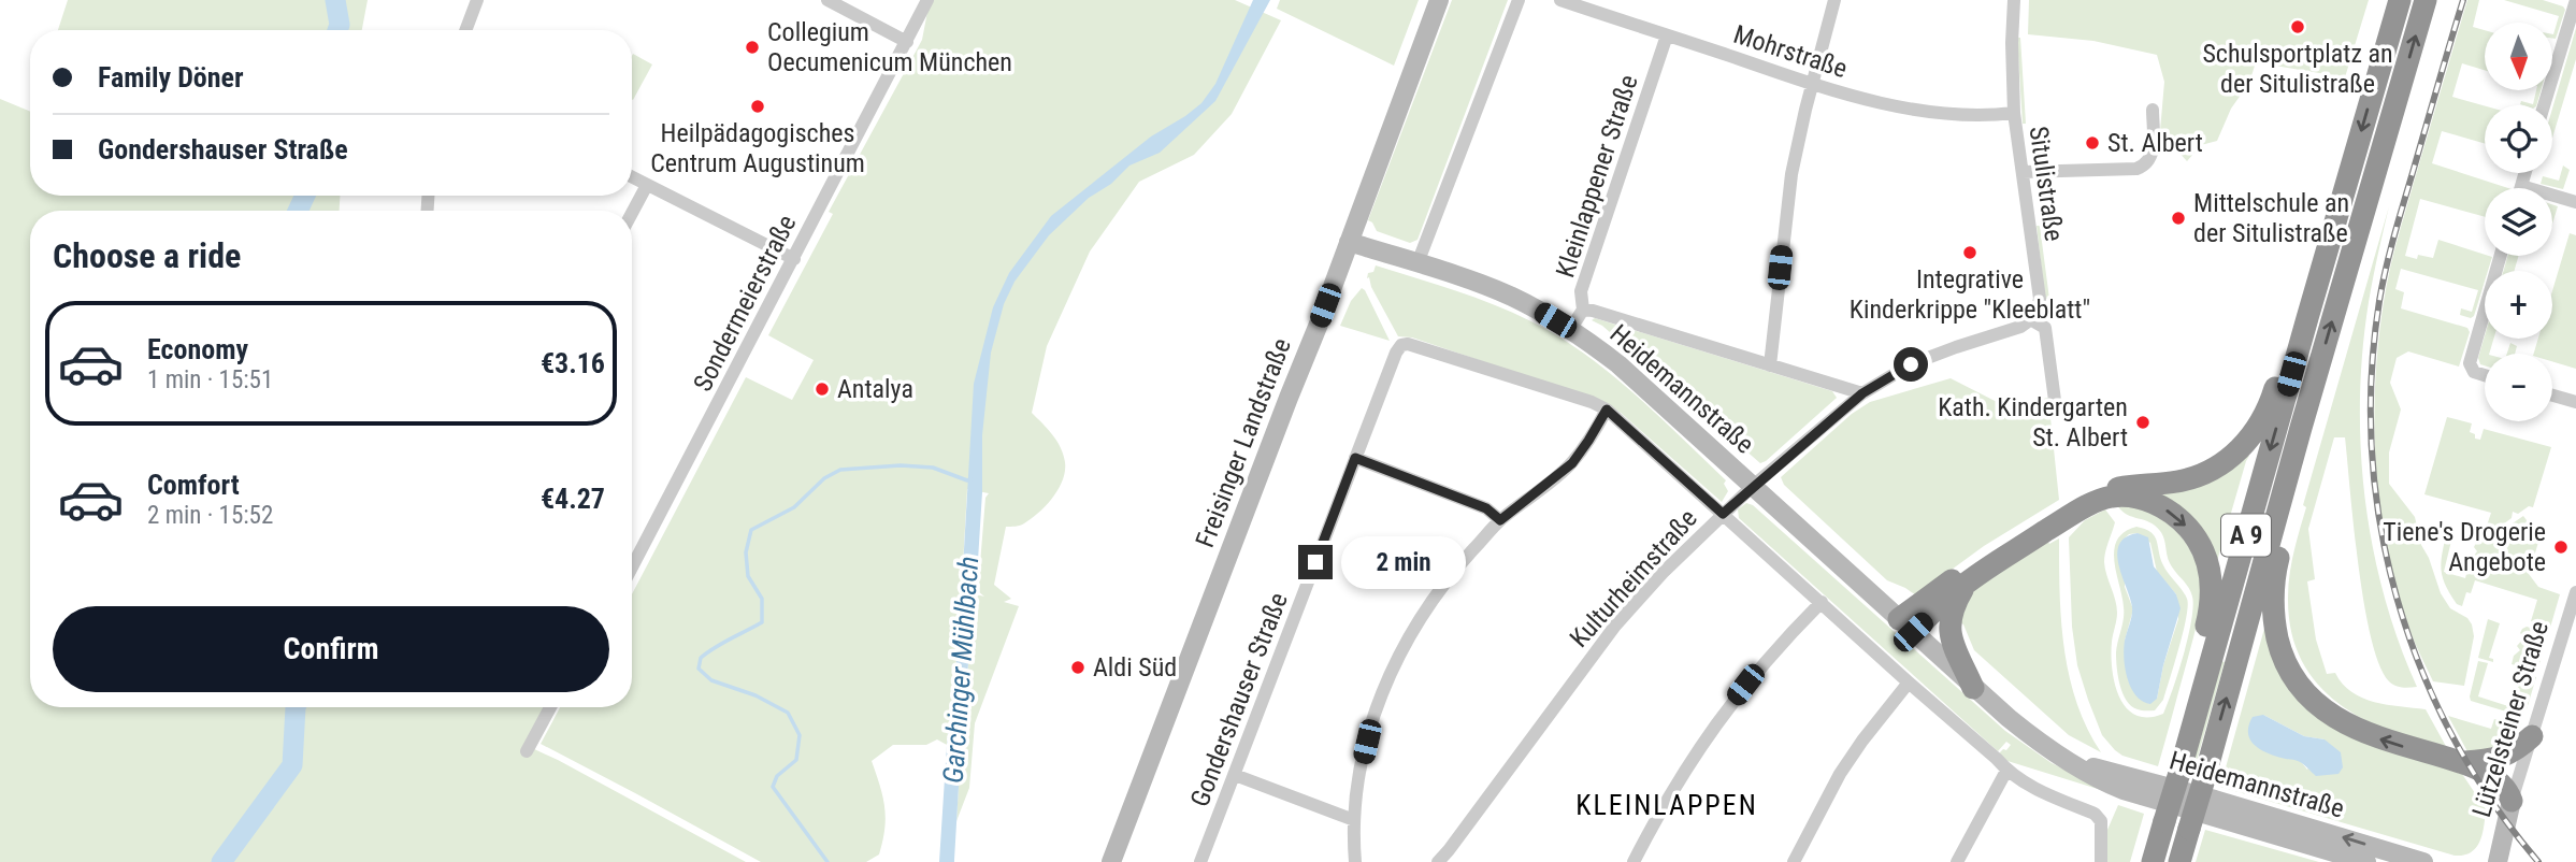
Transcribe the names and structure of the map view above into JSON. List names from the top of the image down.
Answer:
{
  "streets": {
    "highway": ["A 9"],
    "main road": ["Heidemannstraße", "Freisinger Landstraße", "Lützelsteiner Straße"],
    "street": [
      "Mohrstraße",
      "Kleinlappener Straße",
      "Situlistraße",
      "Sondermeierstraße",
      "Kulturheimstraße",
      "Gondershauser Straße"
    ]
  },
  "crossings": [
    ["Mohrstraße", "Kleinlappener Straße"],
    ["Mohrstraße", "Situlistraße"],
    ["Kleinlappener Straße", "Heidemannstraße"],
    ["Situlistraße", "Kulturheimstraße"],
    ["Heidemannstraße", "Freisinger Landstraße"],
    ["Heidemannstraße", "Kulturheimstraße"]
  ],
  "districts": ["KLEINLAPPEN"],
  "water": ["Garchinger Mühlbach"],
  "places": [
    "Schulsportplatz an der Situlistraße",
    "Collegium Oecumenicum München",
    "Heilpädagogisches Centrum Augustinum",
    "St. Albert",
    "Mittelschule an der Situlistraße",
    "Integrative Kinderkrippe \"Kleeblatt\"",
    "Antalya",
    "Kath. Kindergarten St. Albert",
    "Tiene's Drogerie Angebote",
    "Aldi Süd"
  ],
  "north": "bottom",
  "page": {
    "map_buttons": ["+", "−"],
    "banner": ["Family Döner", "Gondershauser Straße"],
    "heading": "Choose a ride",
    "list": [
      {
        "name": "Economy",
        "note": "1 min · 15:51",
        "value": "€3.16"
      },
      {
        "name": "Comfort",
        "note": "2 min · 15:52",
        "value": "€4.27"
      }
    ],
    "bubble": "2 min",
    "buttons": "Confirm"
  }
}
